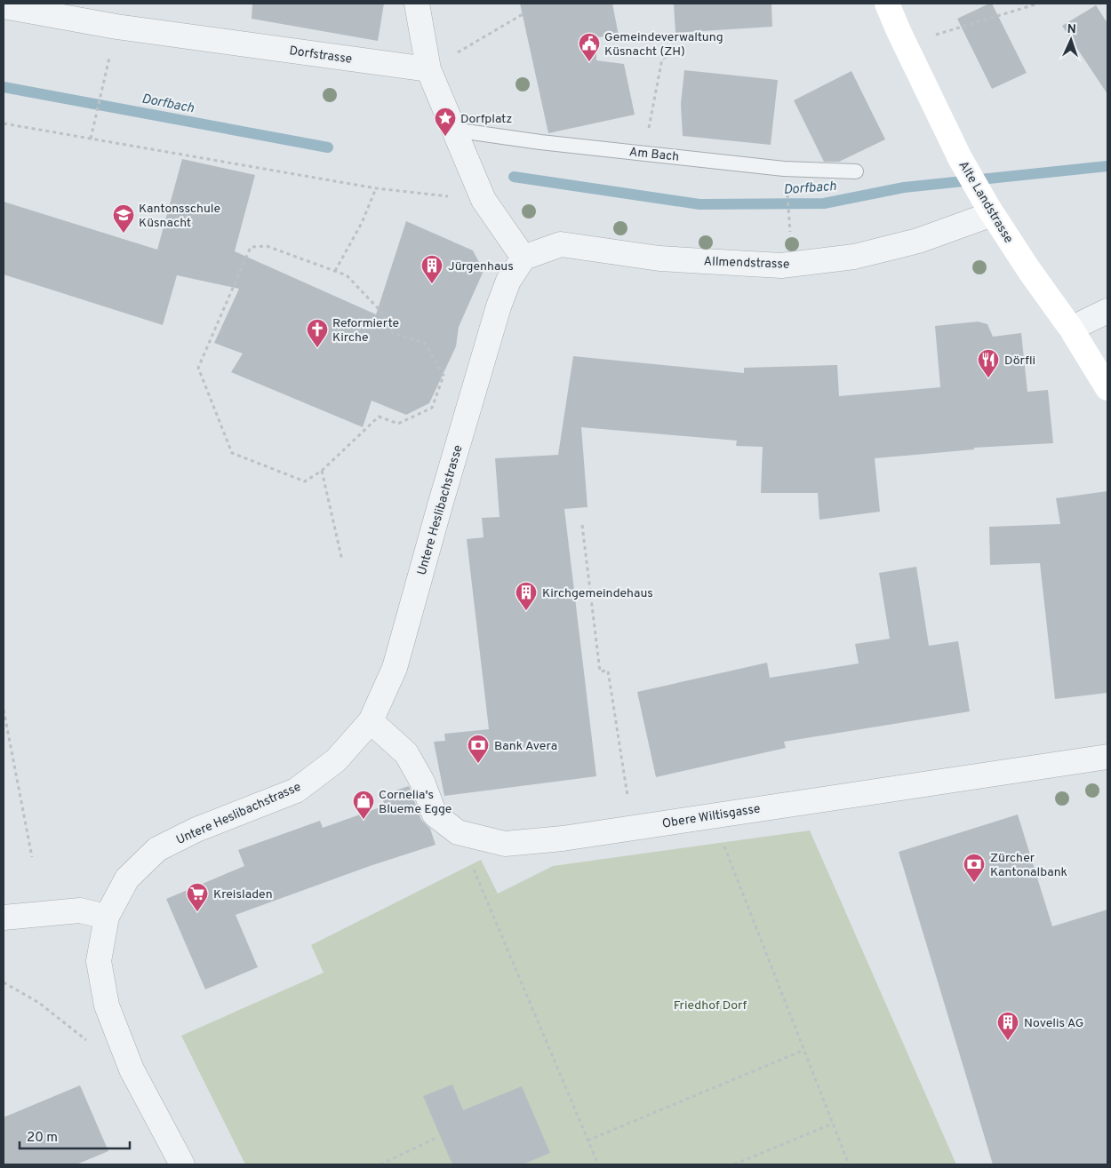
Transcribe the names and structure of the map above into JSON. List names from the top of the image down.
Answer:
{
  "streets": {
    "street": [
      "Dorfstrasse",
      "Alte Landstrasse",
      "Allmendstrasse",
      "Untere Heslibachstrasse",
      "Obere Wiltisgasse"
    ],
    "lane": ["Am Bach"]
  },
  "crossings": [
    ["Alte Landstrasse", "Allmendstrasse"],
    ["Allmendstrasse", "Untere Heslibachstrasse"],
    ["Untere Heslibachstrasse", "Obere Wiltisgasse"]
  ],
  "water": ["Dorfbach"],
  "parks": ["Friedhof Dorf"],
  "places": {
    "public building": ["Gemeindeverwaltung Küsnacht (ZH)"],
    "place": ["Dorfplatz"],
    "school or university": ["Kantonsschule Küsnacht"],
    "building": ["Jürgenhaus", "Kirchgemeindehaus", "Novelis AG"],
    "church": ["Reformierte Kirche"],
    "restaurant": ["Dörfli"],
    "bank": ["Bank Avera", "Zürcher Kantonalbank"],
    "shop": ["Cornelia's Blueme Egge"],
    "supermarket": ["Kreisladen"]
  },
  "scale_bar": "20 m",
  "north": "top"
}
